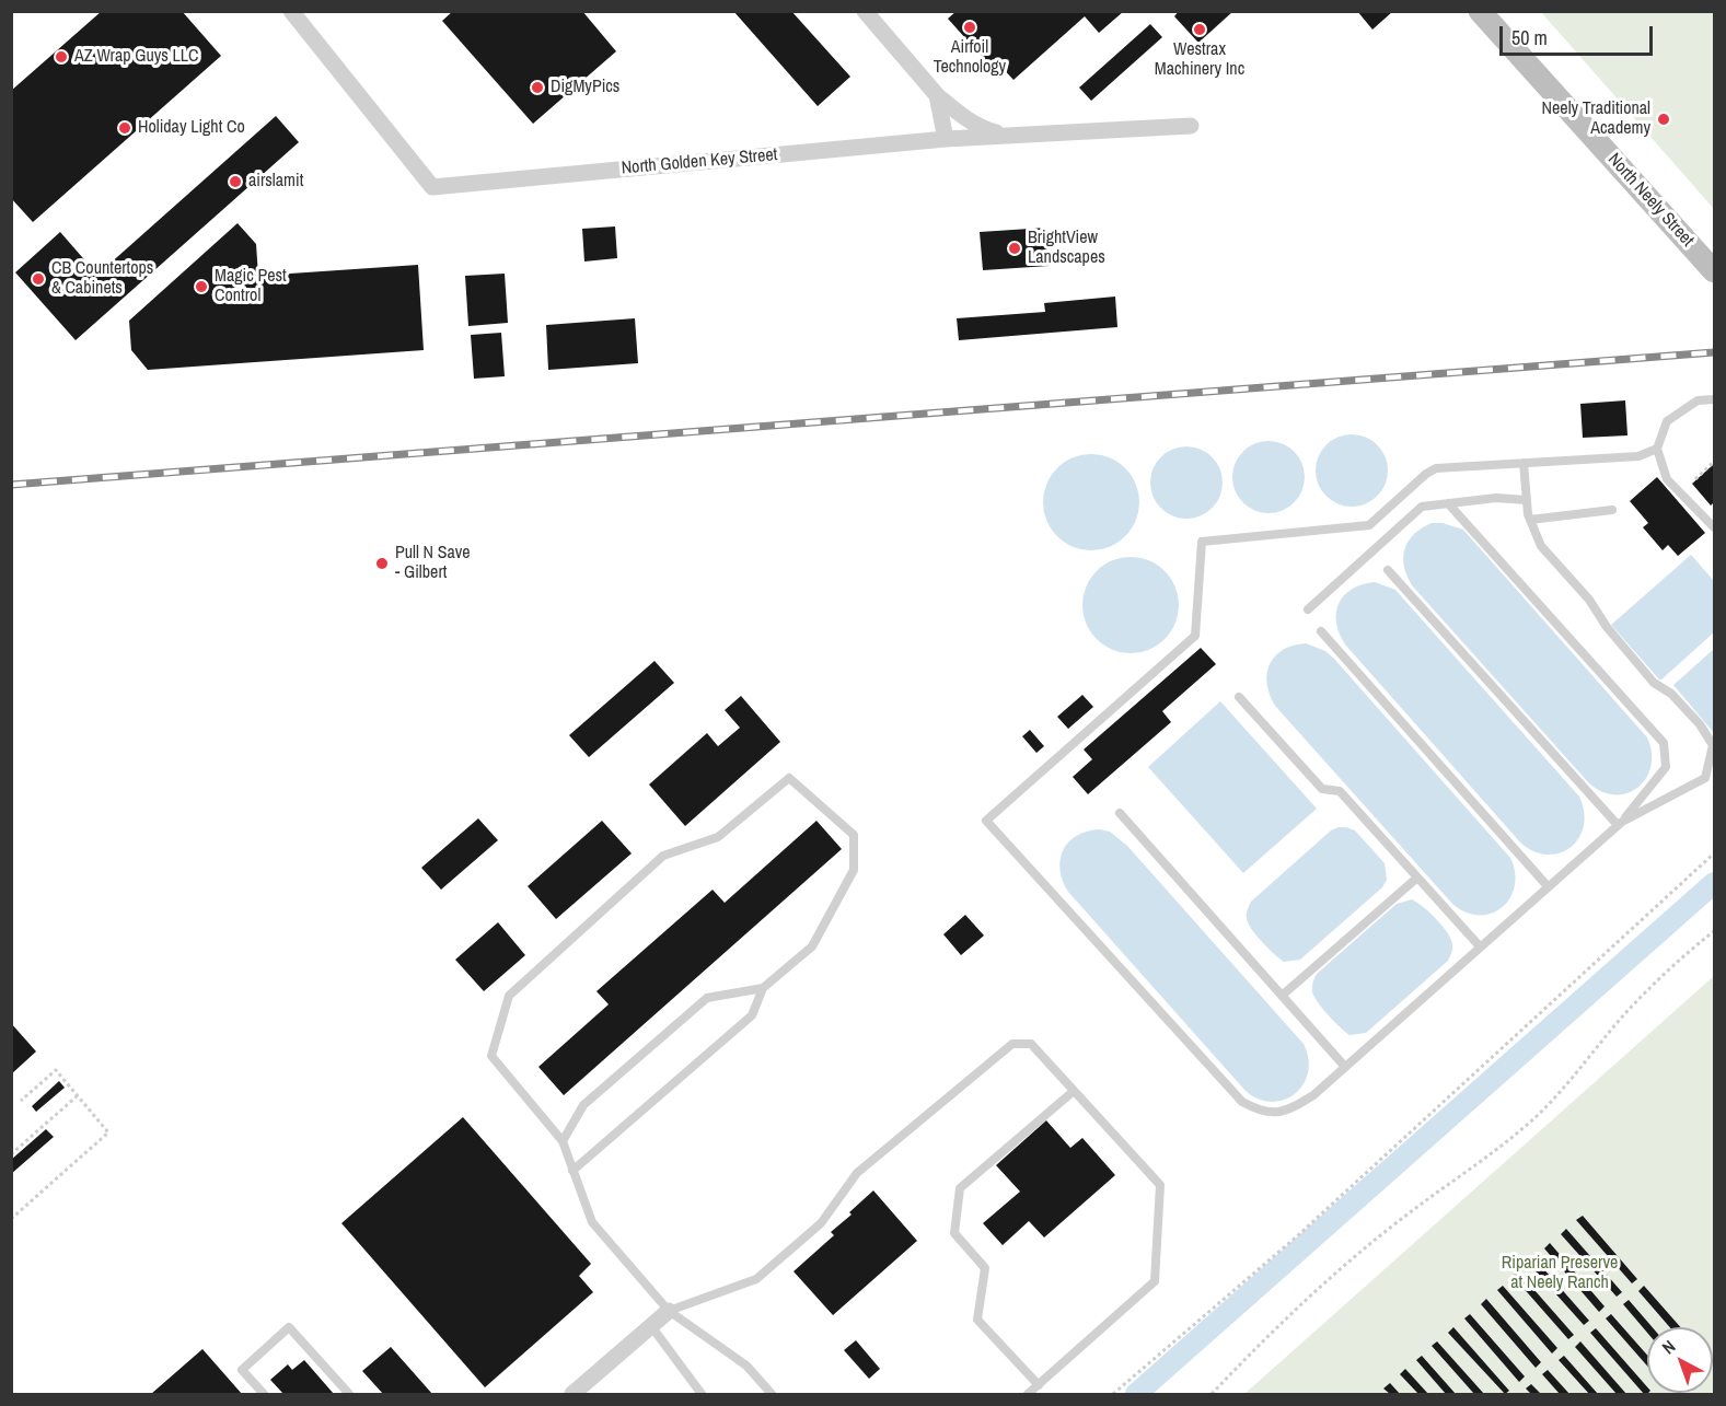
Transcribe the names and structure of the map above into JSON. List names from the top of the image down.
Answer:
{
  "streets": {
    "street": ["North Golden Key Street", "North Neely Street"]
  },
  "parks": ["Riparian Preserve at Neely Ranch"],
  "places": [
    "Airfoil Technology",
    "Westrax Machinery Inc",
    "AZ Wrap Guys LLC",
    "DigMyPics",
    "Neely Traditional Academy",
    "Holiday Light Co",
    "airslamit",
    "BrightView Landscapes",
    "CB Countertops & Cabinets",
    "Magic Pest Control",
    "Pull N Save - Gilbert"
  ],
  "scale_bar": "50 m",
  "north": "top left"
}
